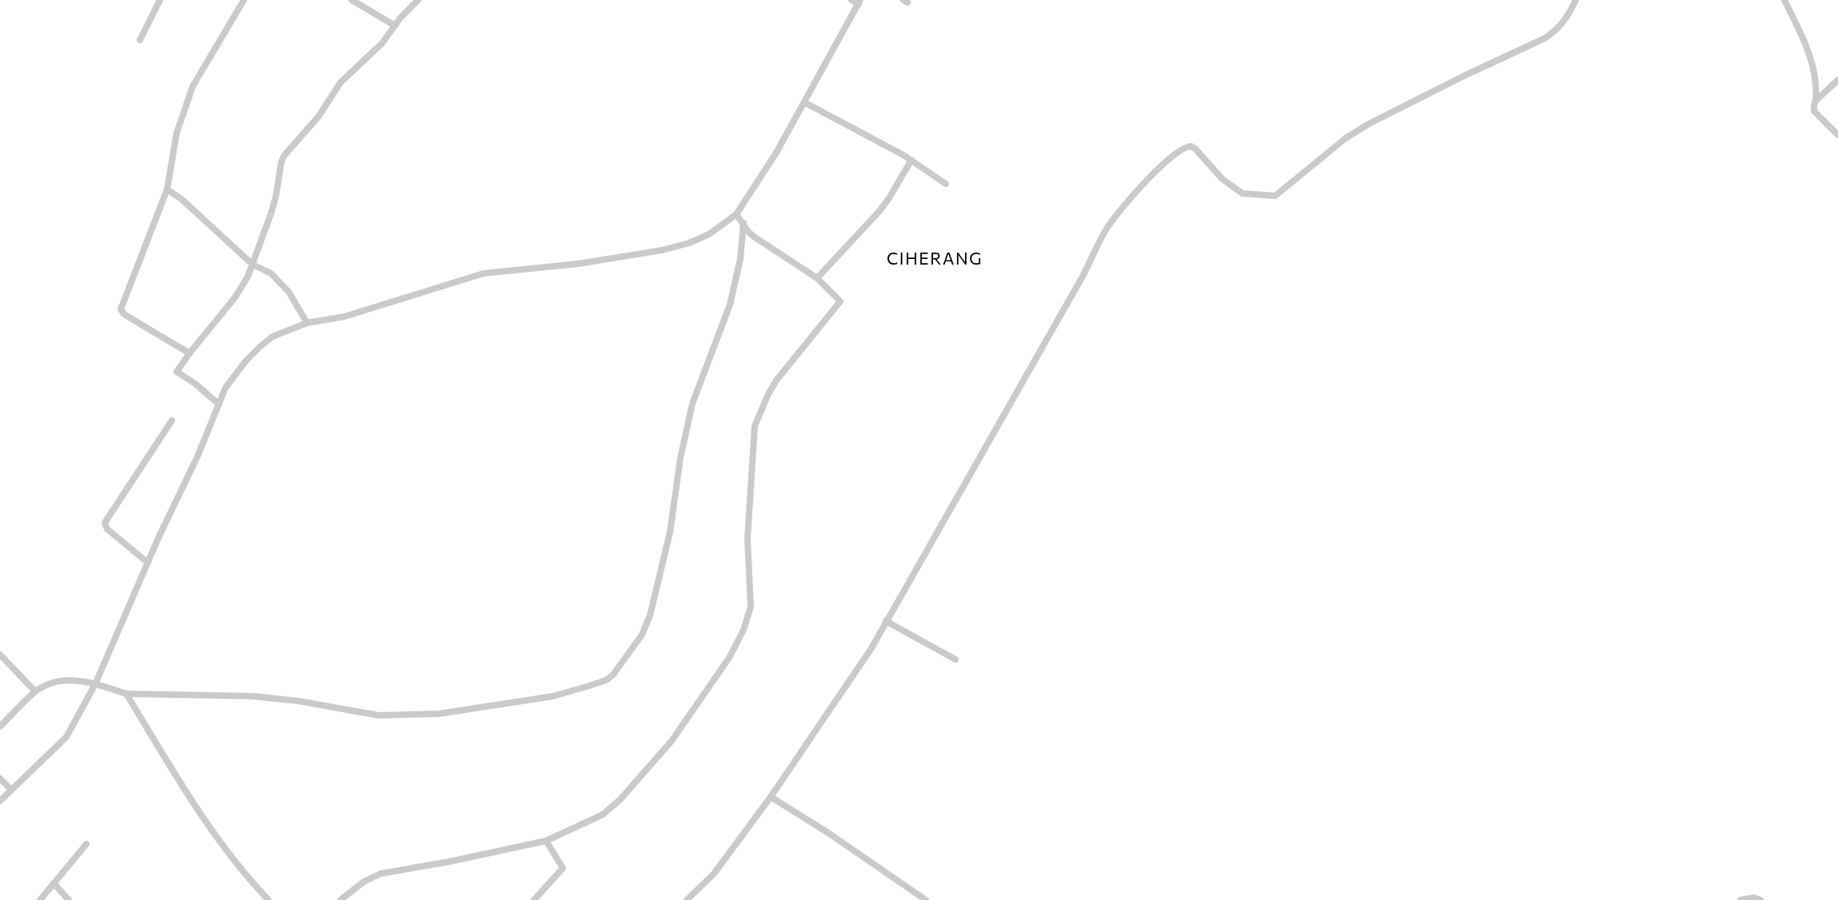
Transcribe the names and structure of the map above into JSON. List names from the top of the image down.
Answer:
{
  "districts": ["CIHERANG"]
}
